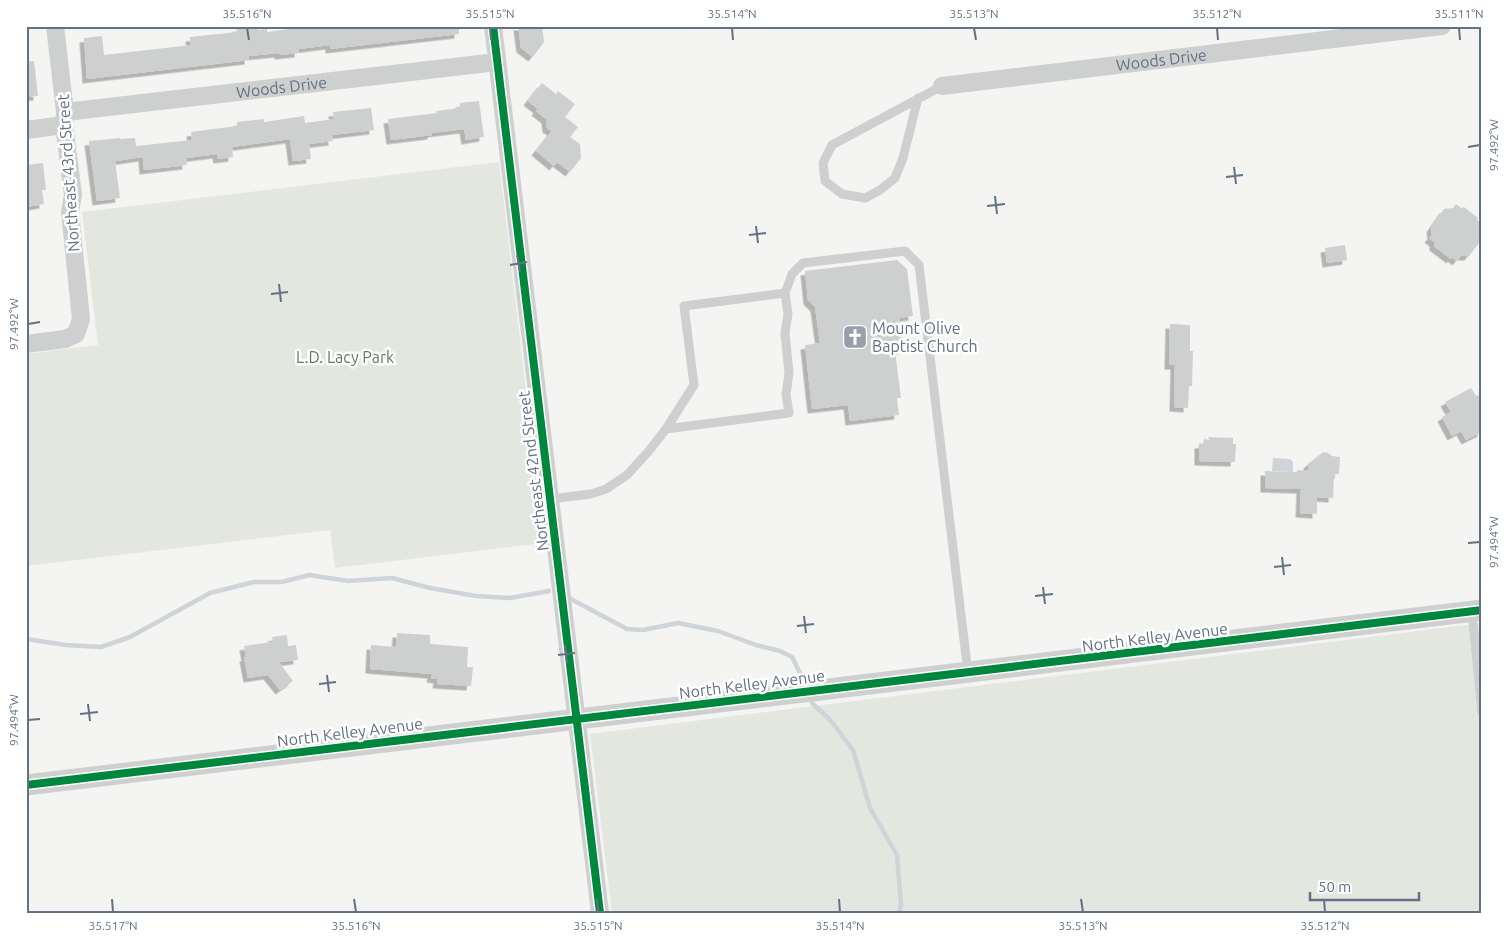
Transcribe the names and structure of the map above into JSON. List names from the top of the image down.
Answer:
{
  "streets": {
    "street": [
      "Woods Drive",
      "Northeast 43rd Street",
      "Northeast 42nd Street",
      "North Kelley Avenue"
    ]
  },
  "crossings": [
    ["Woods Drive", "Northeast 43rd Street"],
    ["Woods Drive", "Northeast 42nd Street"],
    ["Northeast 42nd Street", "North Kelley Avenue"]
  ],
  "parks": ["L.D. Lacy Park"],
  "places": {
    "church": ["Mount Olive Baptist Church"]
  },
  "scale_bar": "50 m",
  "coordinates": [
    "35.516°N",
    "35.515°N",
    "35.514°N",
    "35.513°N",
    "35.512°N",
    "35.511°N",
    "97.492°W",
    "97.494°W",
    "35.517°N"
  ]
}
